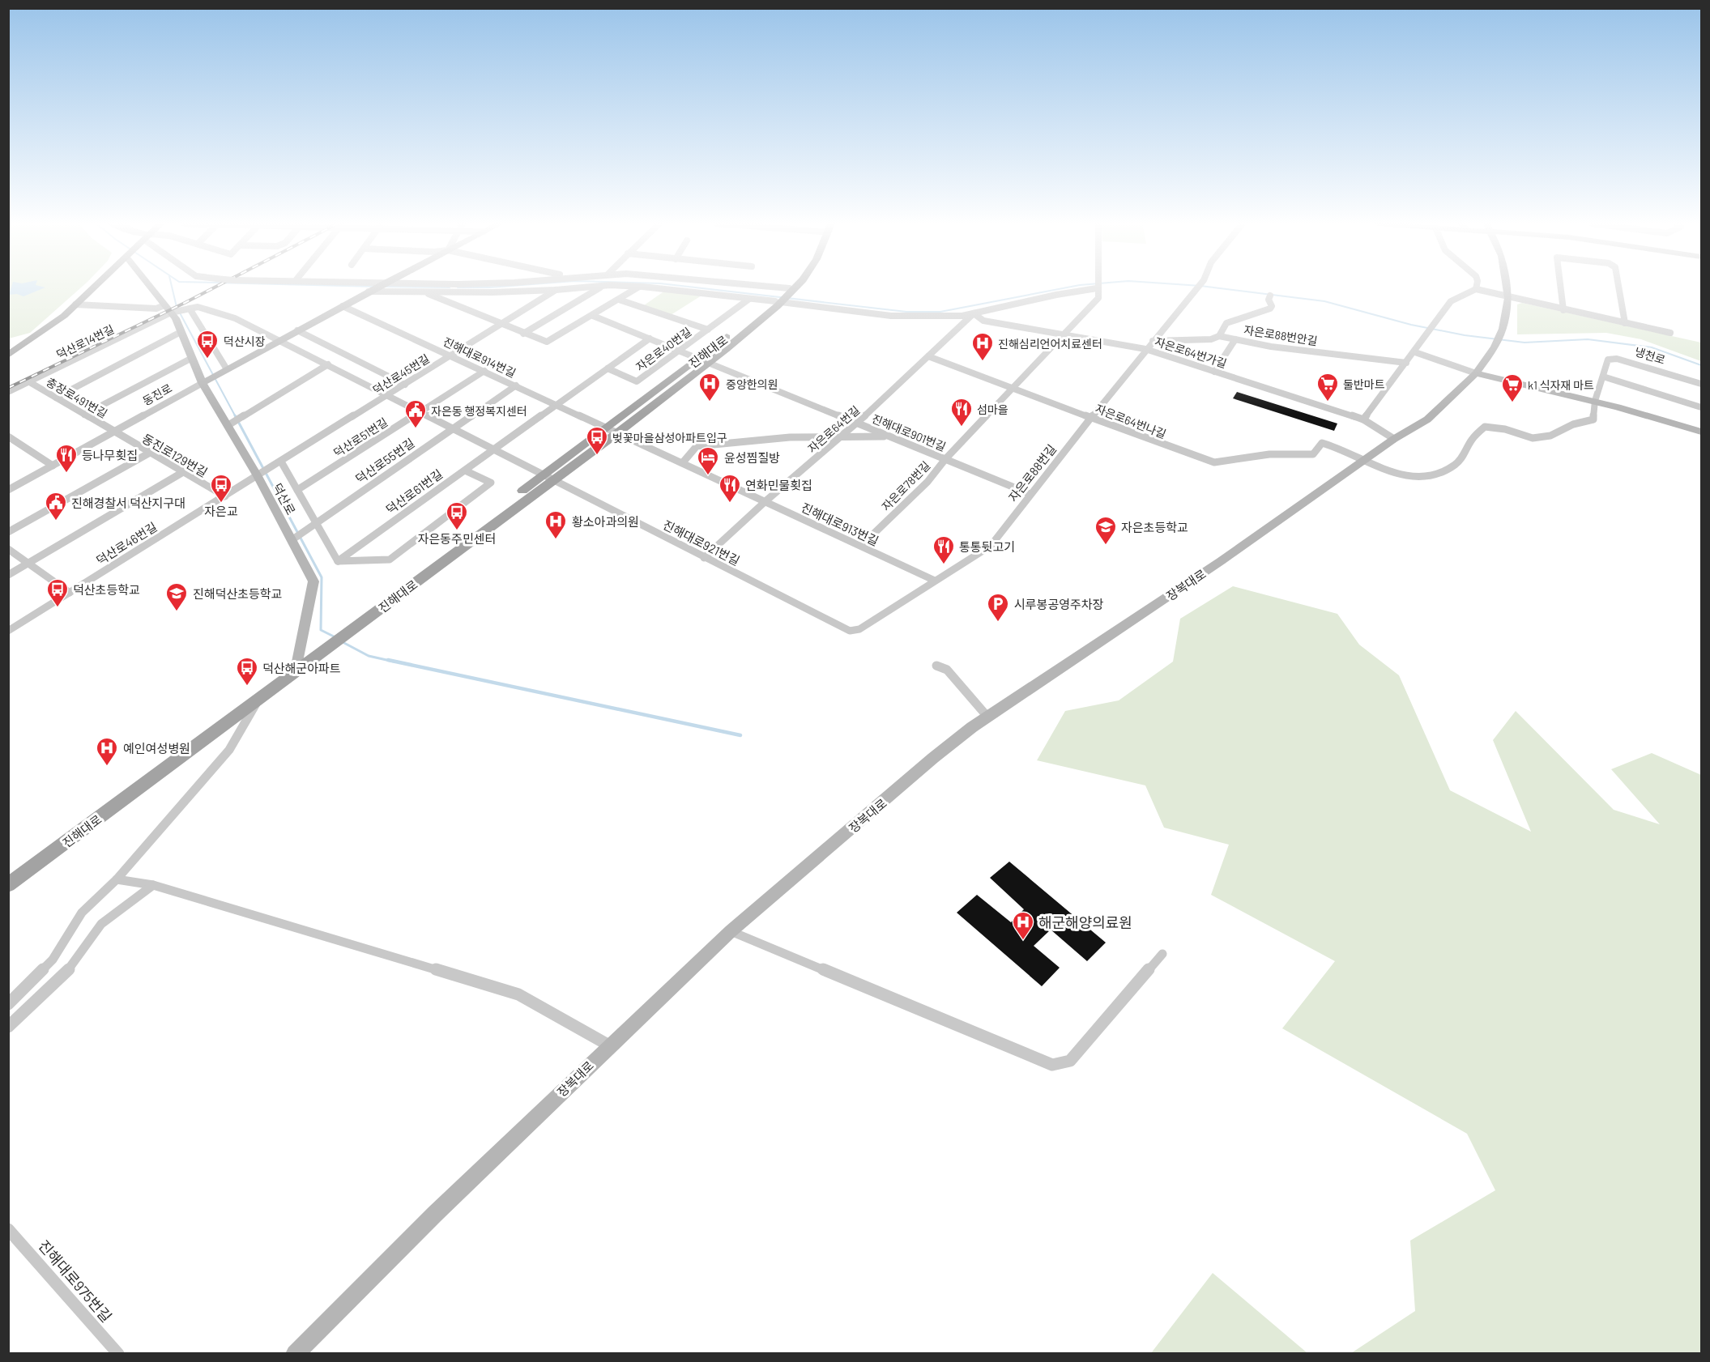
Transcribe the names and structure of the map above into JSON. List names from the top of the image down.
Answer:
{
  "streets": {
    "main road": ["진해대로"],
    "street": [
      "자은로88번안길",
      "덕산로14번길",
      "자은로40번길",
      "자은로64번가길",
      "냉천로",
      "진해대로914번길",
      "덕산로45번길",
      "동진로",
      "충장로491번길",
      "자은로64번나길",
      "자은로64번길",
      "진해대로901번길",
      "덕산로51번길",
      "동진로129번길",
      "덕산로55번길",
      "자은로88번길",
      "자은로78번길",
      "덕산로61번길",
      "덕산로",
      "진해대로913번길",
      "진해대로921번길",
      "덕산로46번길",
      "장복대로",
      "진해대로975번길"
    ]
  },
  "crossings": [
    ["자은로88번안길", "자은로88번길"],
    ["덕산로14번길", "충장로491번길"],
    ["덕산로14번길", "덕산로"],
    ["덕산로14번길", "진해대로921번길"],
    ["자은로40번길", "진해대로901번길"],
    ["자은로40번길", "덕산로61번길"],
    ["진해대로", "진해대로914번길"],
    ["진해대로", "진해대로901번길"],
    ["진해대로", "덕산로"],
    ["진해대로", "진해대로913번길"],
    ["진해대로", "진해대로921번길"],
    ["자은로64번가길", "자은로64번길"],
    ["자은로64번가길", "자은로88번길"],
    ["자은로64번가길", "자은로78번길"],
    ["자은로64번가길", "장복대로"],
    ["냉천로", "자은로64번나길"],
    ["냉천로", "장복대로"],
    ["진해대로914번길", "덕산로45번길"],
    ["진해대로914번길", "동진로"],
    ["진해대로914번길", "덕산로51번길"],
    ["진해대로914번길", "덕산로55번길"],
    ["진해대로914번길", "덕산로61번길"],
    ["진해대로914번길", "진해대로913번길"],
    ["덕산로45번길", "덕산로"],
    ["덕산로45번길", "진해대로921번길"],
    ["덕산로45번길", "덕산로46번길"],
    ["동진로", "충장로491번길"],
    ["동진로", "동진로129번길"],
    ["동진로", "덕산로"],
    ["동진로", "진해대로921번길"],
    ["충장로491번길", "동진로129번길"],
    ["자은로64번나길", "자은로64번길"],
    ["자은로64번나길", "자은로88번길"],
    ["자은로64번나길", "자은로78번길"],
    ["자은로64번나길", "장복대로"],
    ["자은로64번길", "진해대로901번길"],
    ["자은로64번길", "진해대로913번길"],
    ["자은로64번길", "진해대로921번길"],
    ["진해대로901번길", "자은로88번길"],
    ["진해대로901번길", "자은로78번길"],
    ["진해대로901번길", "덕산로61번길"],
    ["덕산로51번길", "진해대로921번길"],
    ["동진로129번길", "덕산로46번길"],
    ["덕산로55번길", "덕산로"],
    ["덕산로55번길", "진해대로921번길"],
    ["자은로88번길", "진해대로913번길"],
    ["자은로88번길", "진해대로921번길"],
    ["자은로78번길", "진해대로913번길"],
    ["덕산로61번길", "진해대로921번길"],
    ["덕산로", "진해대로921번길"],
    ["덕산로", "덕산로46번길"]
  ],
  "places": {
    "bus stop": [
      "덕산시장",
      "벚꽃마을삼성아파트입구",
      "자은교",
      "자은동주민센터",
      "덕산초등학교",
      "덕산해군아파트"
    ],
    "hospital": [
      "진해심리언어치료센터",
      "중앙한의원",
      "황소아과의원",
      "예인여성병원",
      "해군해양의료원"
    ],
    "supermarket": ["둘반마트", "k1 식자재 마트"],
    "restaurant": [
      "섬마을",
      "등나무횟집",
      "연화민물횟집",
      "통통뒷고기"
    ],
    "public building": ["자은동 행정복지센터", "진해경찰서 덕산지구대"],
    "hotel": ["윤성찜질방"],
    "school or university": ["자은초등학교", "진해덕산초등학교"],
    "parking": ["시루봉공영주차장"]
  }
}
